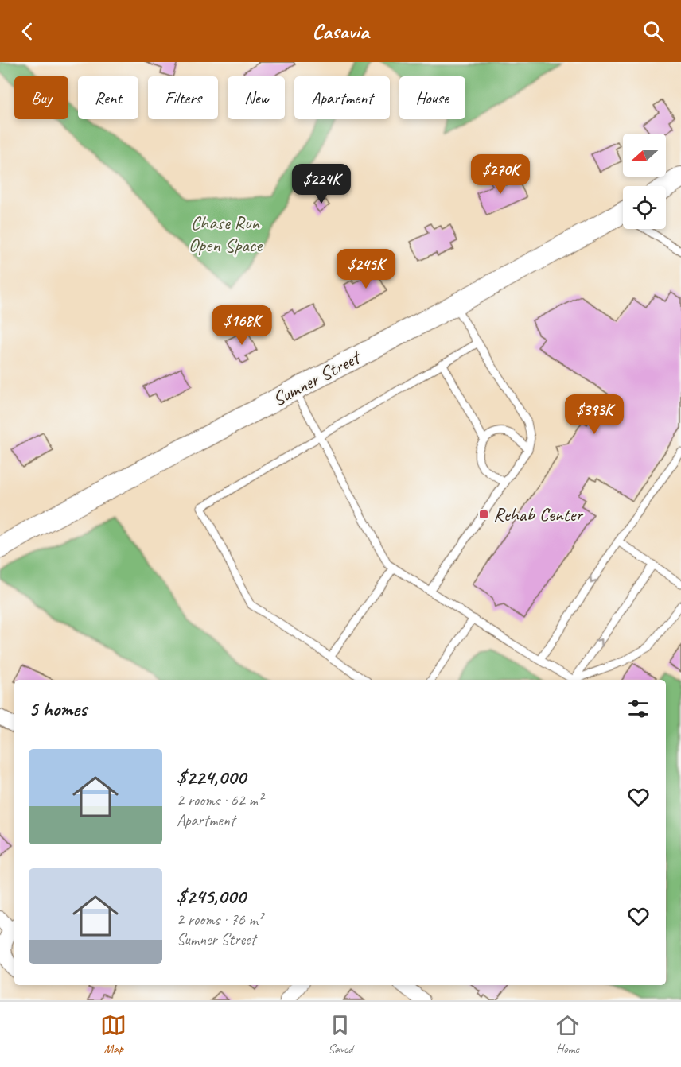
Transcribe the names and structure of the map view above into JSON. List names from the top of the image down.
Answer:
{
  "streets": {
    "main road": ["Sumner Street"]
  },
  "parks": ["Chase Run Open Space"],
  "places": {
    "transit": ["Rehab Center"]
  },
  "north": "left",
  "page": {
    "header": "Casavia",
    "chip": [
      "Buy",
      "Rent",
      "Filters",
      "New",
      "Apartment",
      "House"
    ],
    "price": [
      "$270K",
      "$224K",
      "$245K",
      "$168K",
      "$393K"
    ],
    "heading": "5 homes",
    "list": [
      {
        "name": "$224,000",
        "note": "2 rooms · 62 m² · Apartment"
      },
      {
        "name": "$245,000",
        "note": "2 rooms · 76 m² · Sumner Street"
      }
    ],
    "tabs": ["Map", "Saved", "Home"]
  }
}
